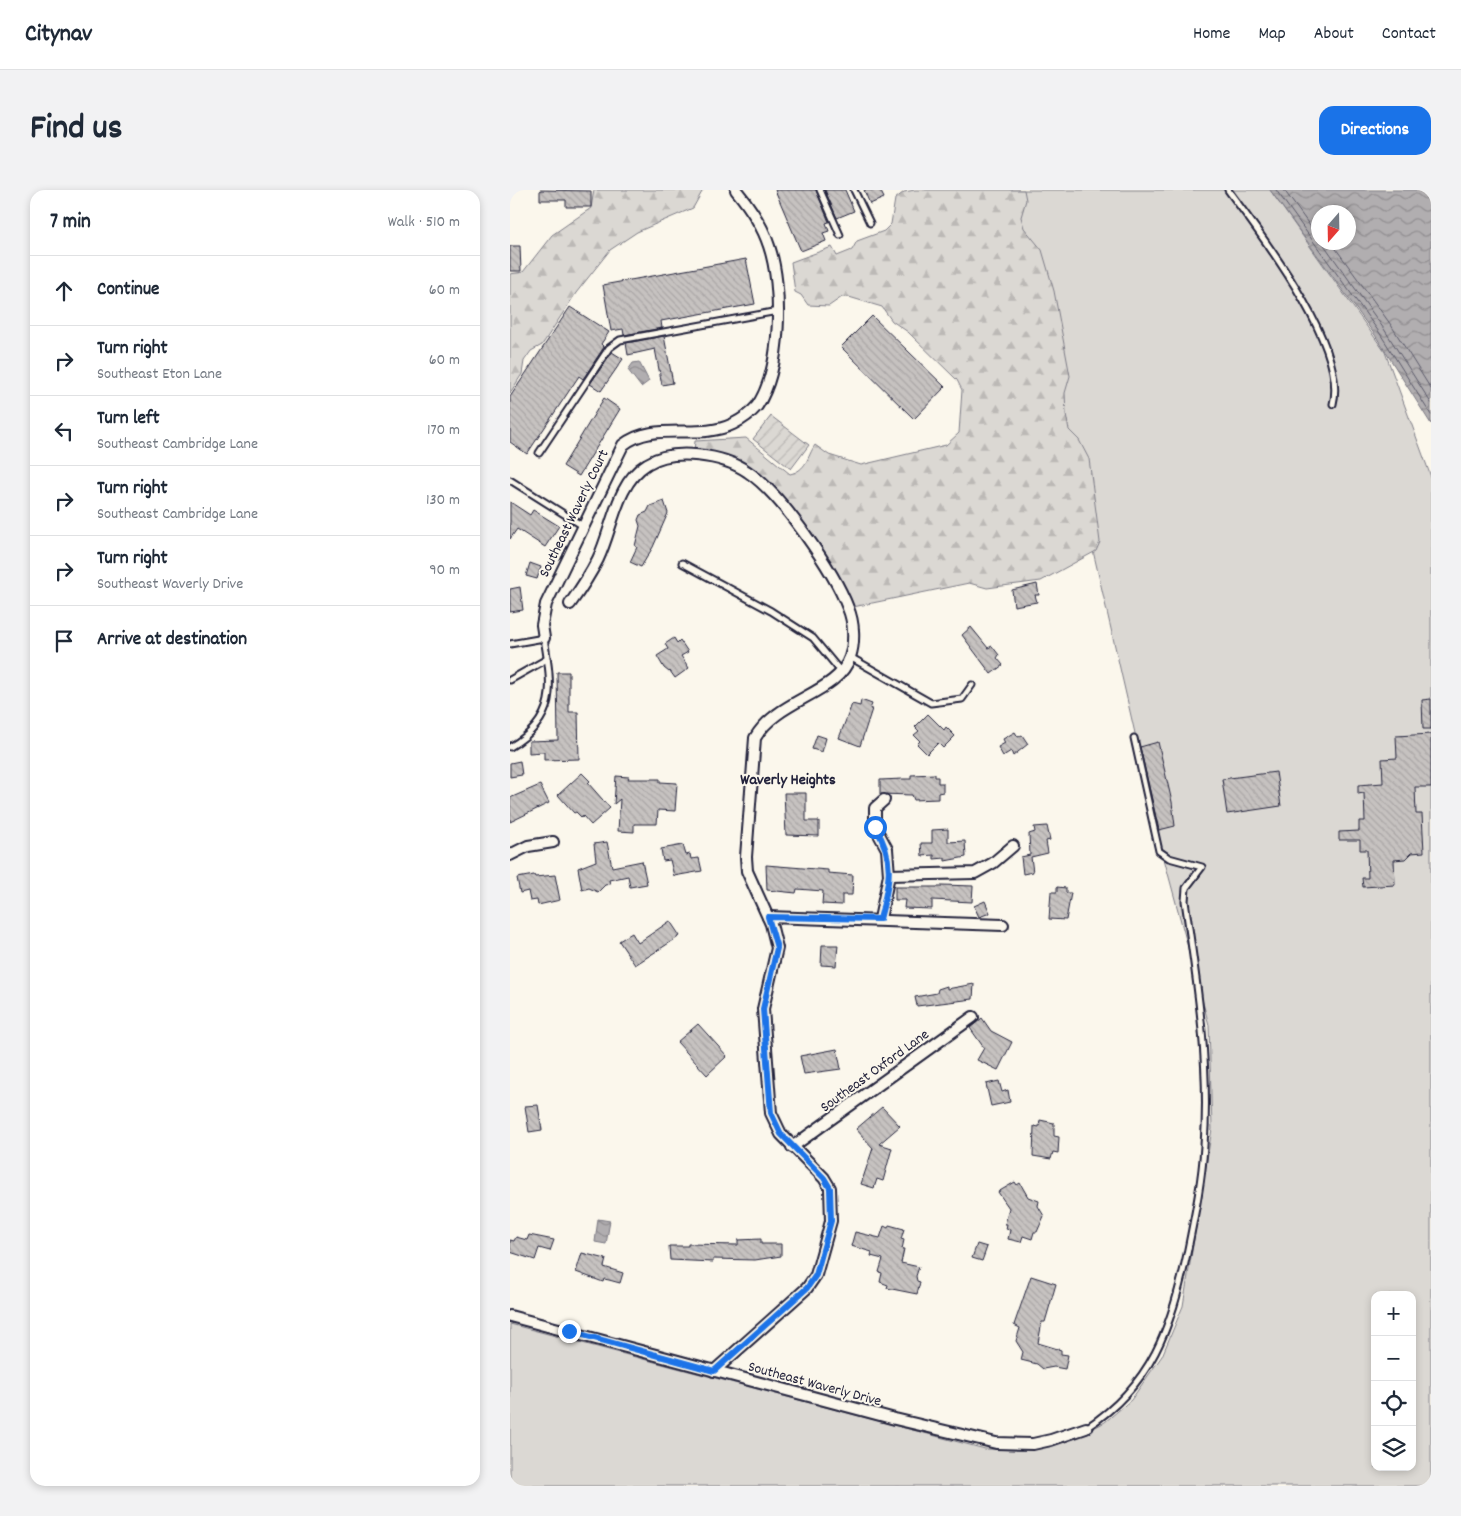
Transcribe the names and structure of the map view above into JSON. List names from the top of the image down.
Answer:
{
  "streets": {
    "street": ["Southeast Waverly Court", "Southeast Oxford Lane", "Southeast Waverly Drive"]
  },
  "districts": ["Waverly Heights"],
  "north": "bottom",
  "page": {
    "header": "Citynav",
    "nav": [
      "Home",
      "Map",
      "About",
      "Contact"
    ],
    "title": "Find us",
    "buttons": "Directions",
    "heading": ["7 min", "Walk · 510 m"],
    "list": [
      ["Continue", "60 m"],
      ["Turn right", "Southeast Eton Lane", "60 m"],
      ["Turn left", "Southeast Cambridge Lane", "170 m"],
      ["Turn right", "Southeast Cambridge Lane", "130 m"],
      ["Turn right", "Southeast Waverly Drive", "90 m"],
      "Arrive at destination"
    ],
    "map_buttons": ["+", "−"]
  }
}
